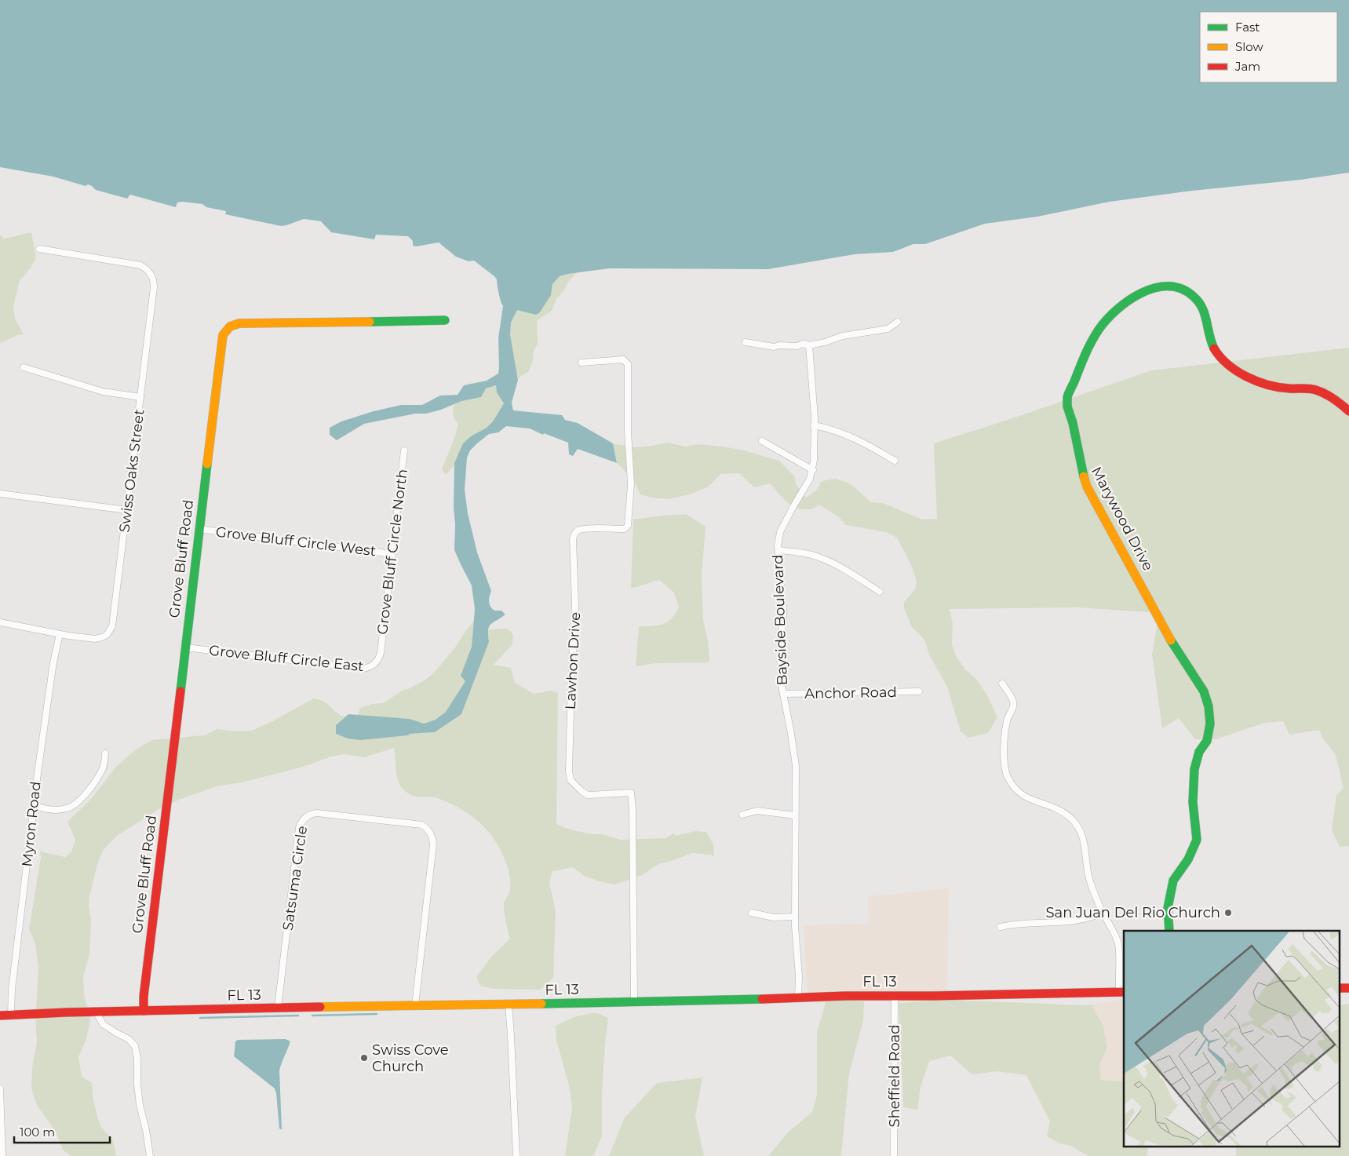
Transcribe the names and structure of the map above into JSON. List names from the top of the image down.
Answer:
{
  "streets": {
    "street": [
      "Swiss Oaks Street",
      "Marywood Drive",
      "Grove Bluff Circle West",
      "Grove Bluff Circle North",
      "Grove Bluff Road",
      "Bayside Boulevard",
      "Grove Bluff Circle East",
      "Lawhon Drive",
      "Anchor Road",
      "Myron Road",
      "Satsuma Circle",
      "FL 13",
      "Sheffield Road"
    ]
  },
  "crossings": [
    ["Swiss Oaks Street", "Myron Road"],
    ["Grove Bluff Circle West", "Grove Bluff Circle North"],
    ["Grove Bluff Circle West", "Grove Bluff Road"],
    ["Grove Bluff Circle North", "Grove Bluff Circle East"],
    ["Grove Bluff Road", "Grove Bluff Circle East"],
    ["Grove Bluff Road", "FL 13"],
    ["Bayside Boulevard", "Anchor Road"],
    ["Bayside Boulevard", "FL 13"],
    ["Lawhon Drive", "FL 13"],
    ["Myron Road", "FL 13"],
    ["Satsuma Circle", "FL 13"],
    ["FL 13", "Sheffield Road"]
  ],
  "places": ["San Juan Del Rio Church", "Swiss Cove Church"],
  "legend": ["Fast", "Slow", "Jam"],
  "scale_bar": "100 m"
}
